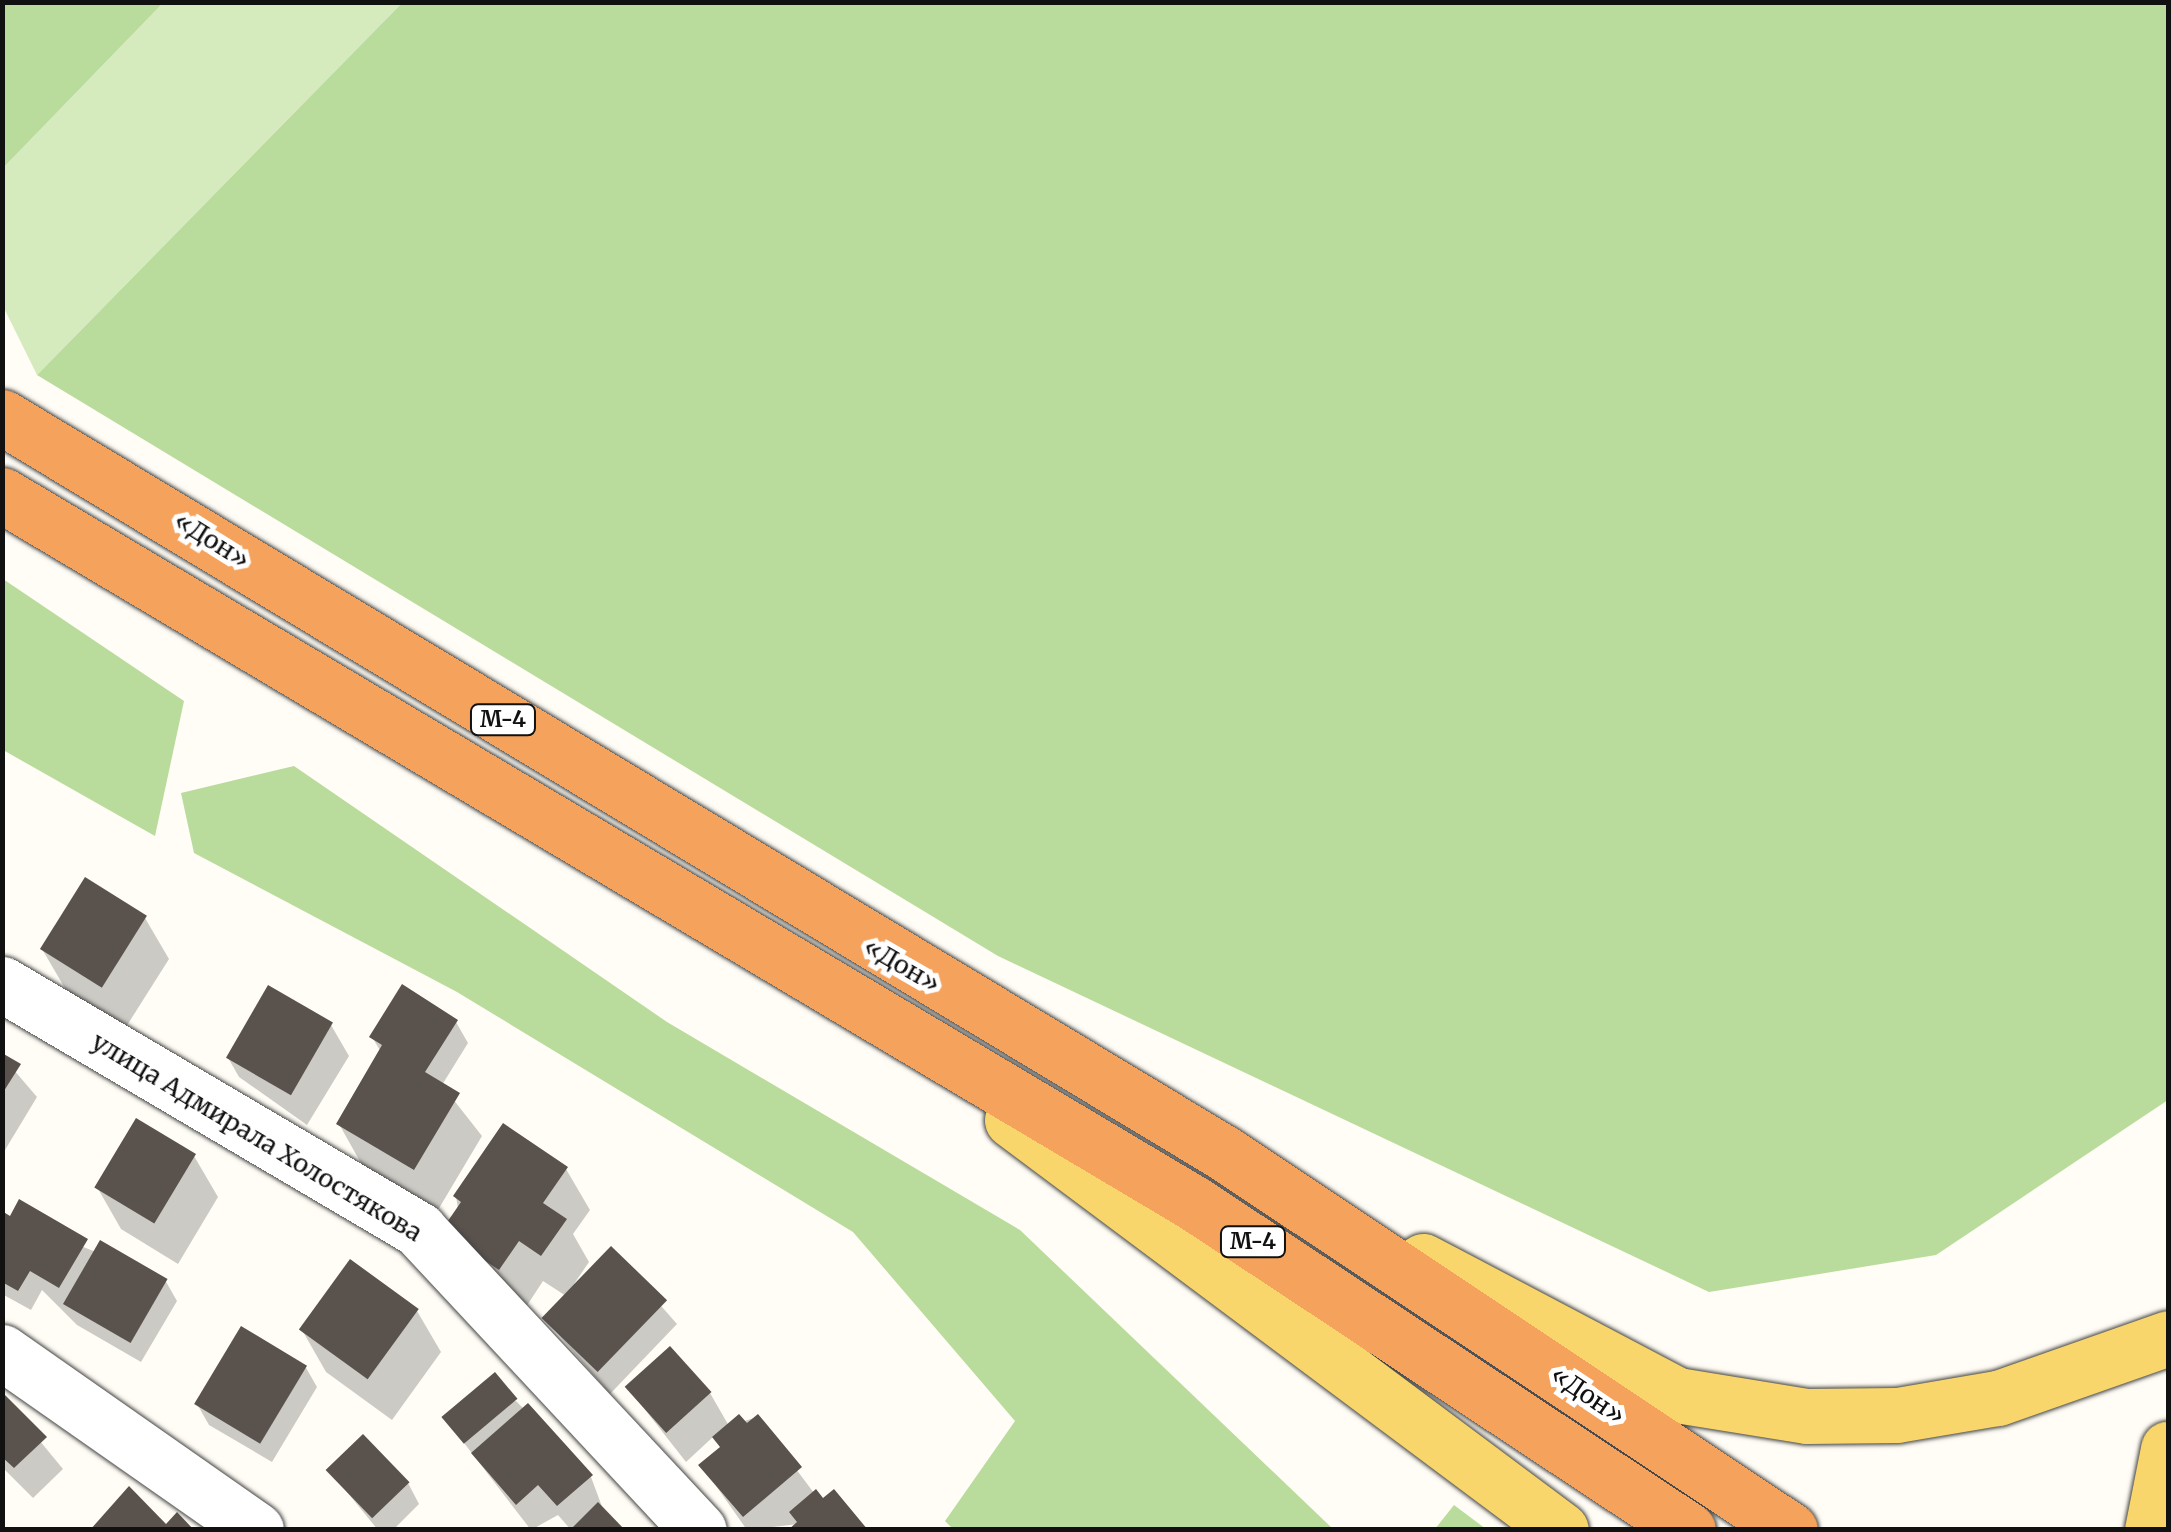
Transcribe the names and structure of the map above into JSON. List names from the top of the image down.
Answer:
{
  "streets": {
    "highway": ["«Дон»", "М-4"],
    "street": ["улица Адмирала Холостякова"]
  }
}
